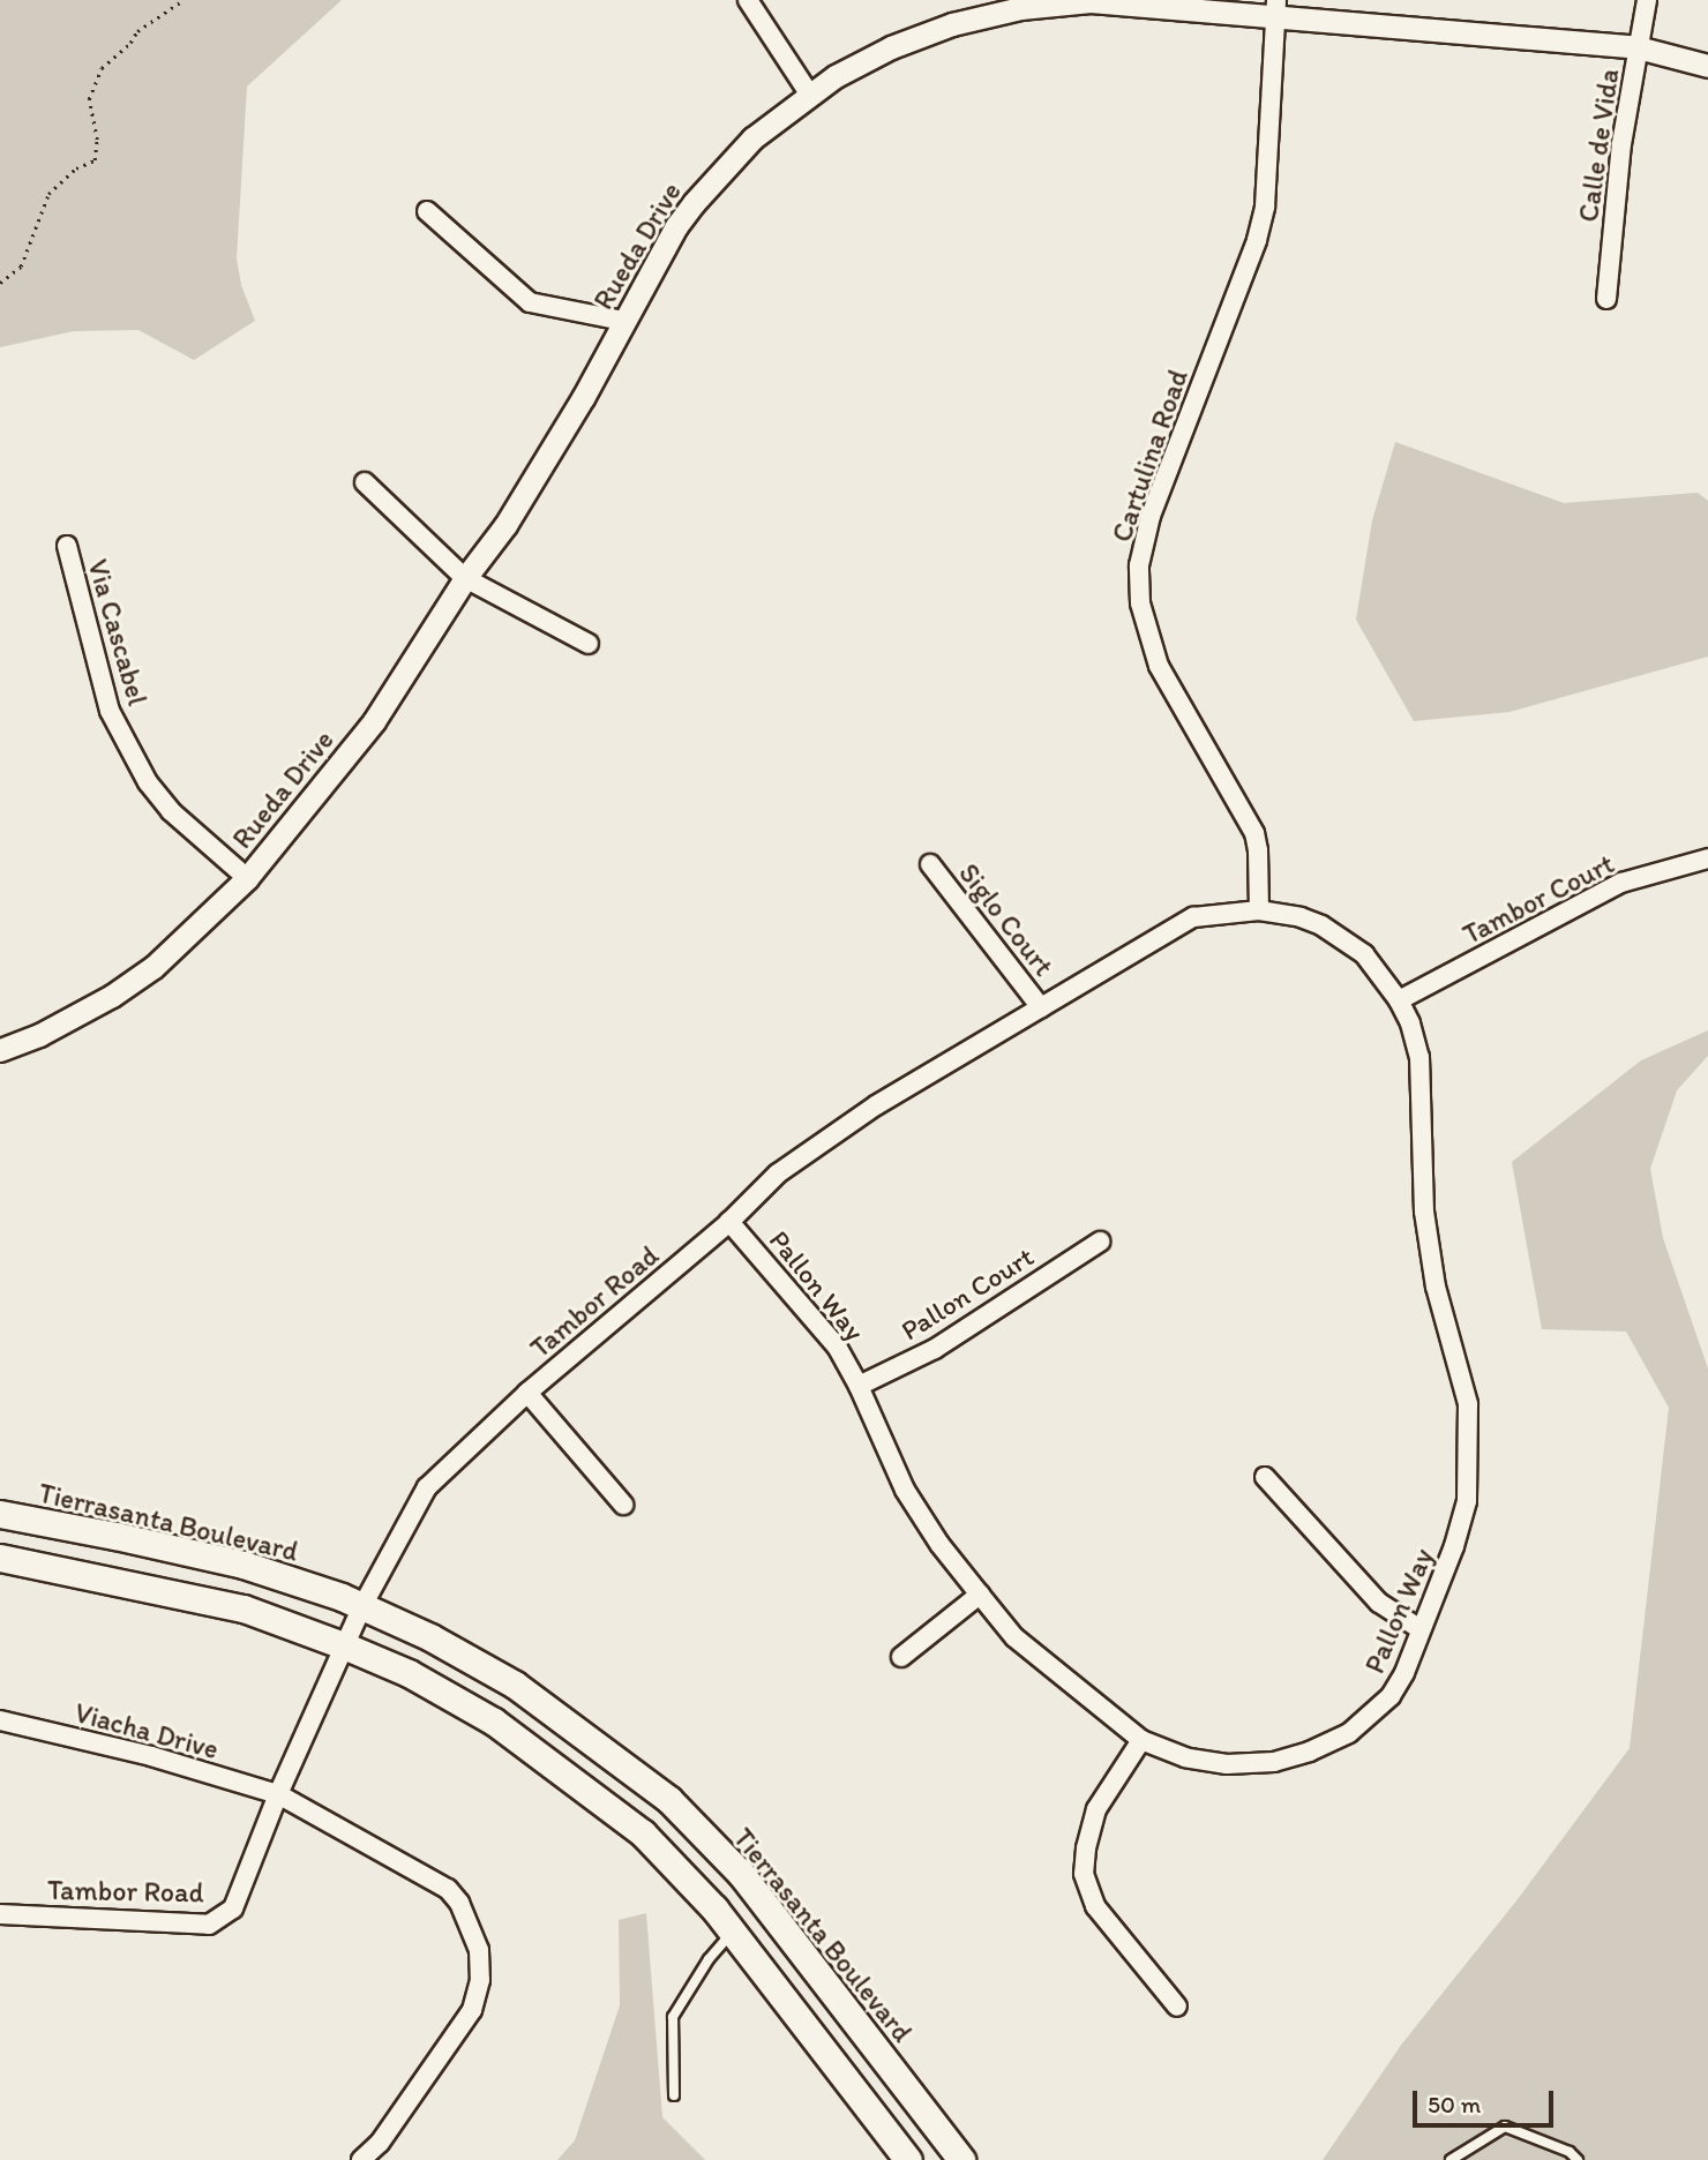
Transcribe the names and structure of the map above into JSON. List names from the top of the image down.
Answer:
{
  "streets": {
    "main road": ["Tierrasanta Boulevard"],
    "street": [
      "Calle de Vida",
      "Rueda Drive",
      "Cartulina Road",
      "Via Cascabel",
      "Tambor Court",
      "Siglo Court",
      "Pallon Way",
      "Pallon Court",
      "Tambor Road",
      "Viacha Drive"
    ]
  },
  "crossings": [
    ["Calle de Vida", "Rueda Drive"],
    ["Rueda Drive", "Cartulina Road"],
    ["Rueda Drive", "Via Cascabel"],
    ["Cartulina Road", "Tambor Road"],
    ["Tambor Court", "Pallon Way"],
    ["Tambor Court", "Tambor Road"],
    ["Siglo Court", "Tambor Road"],
    ["Pallon Way", "Pallon Court"],
    ["Pallon Way", "Tambor Road"],
    ["Tambor Road", "Tierrasanta Boulevard"],
    ["Tambor Road", "Viacha Drive"]
  ],
  "scale_bar": "50 m"
}
